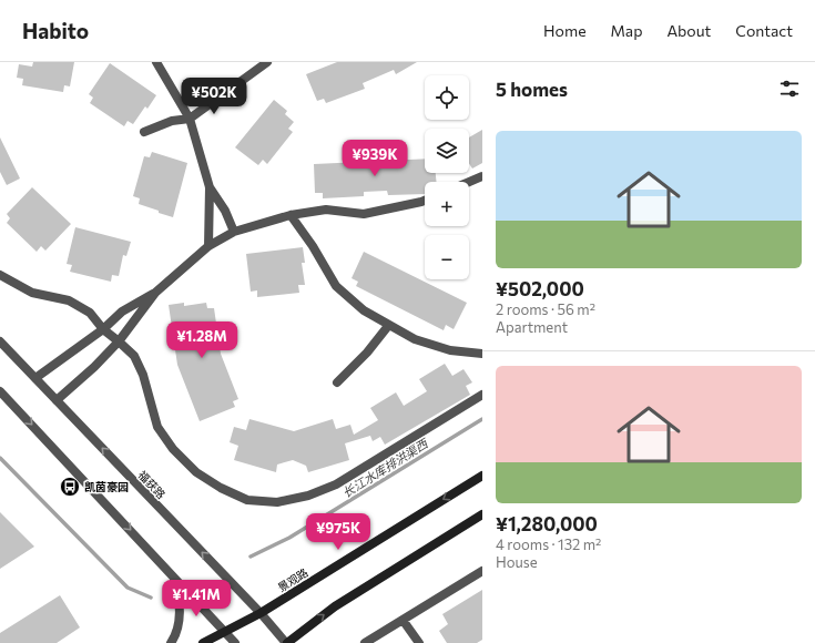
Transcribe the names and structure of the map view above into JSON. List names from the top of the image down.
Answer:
{
  "streets": {
    "main road": ["景观路"],
    "street": ["福获路"]
  },
  "crossings": [
    ["福获路", "景观路"]
  ],
  "water": ["长江水库排洪渠西"],
  "places": {
    "bus stop": ["凯茵豪园"]
  },
  "page": {
    "header": "Habito",
    "nav": [
      "Home",
      "Map",
      "About",
      "Contact"
    ],
    "heading": "5 homes",
    "map_buttons": ["+", "−"],
    "price": [
      "¥502K",
      "¥939K",
      "¥1.28M",
      "¥975K",
      "¥1.41M"
    ],
    "list": [
      {
        "name": "¥502,000",
        "note": "2 rooms · 56 m² · Apartment"
      },
      {
        "name": "¥1,280,000",
        "note": "4 rooms · 132 m² · House"
      }
    ]
  }
}
